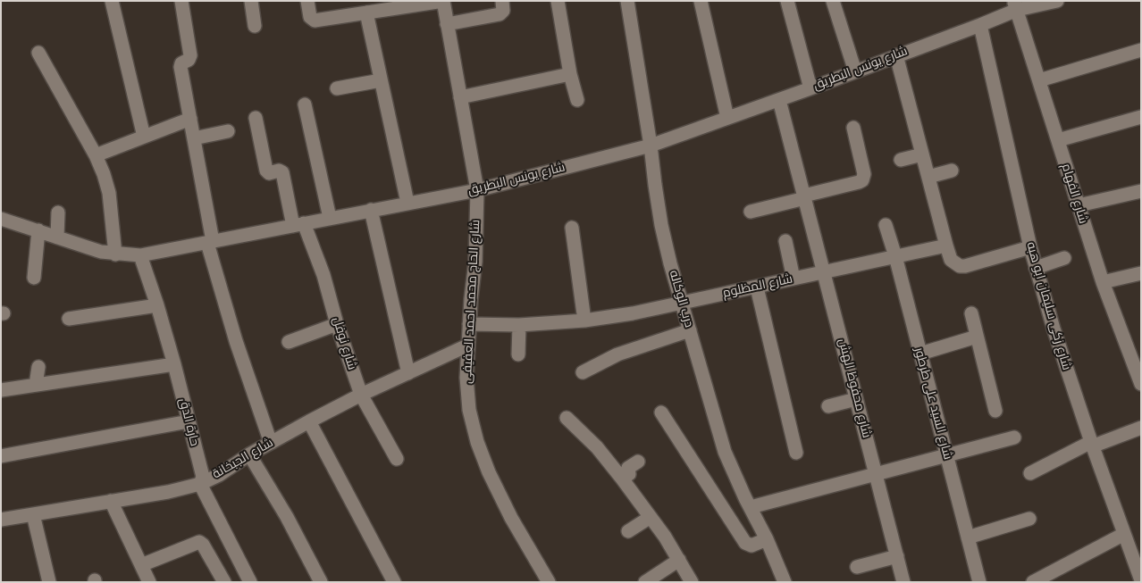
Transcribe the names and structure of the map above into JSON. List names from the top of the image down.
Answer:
{
  "streets": {
    "street": [
      "شارع يونس البطريق",
      "شارع الفهام",
      "شارع المظلوم",
      "درب الوكاله",
      "شارع الحاج محمد احمد العفيفى",
      "شارع زكى سليمان ابو هبه",
      "شارع نوفل",
      "شارع محفوظ الهش",
      "شارع السيد على طرطور",
      "حارة الدق",
      "شارع الجبخانة"
    ]
  },
  "crossings": [
    ["شارع يونس البطريق", "شارع الفهام"],
    ["شارع يونس البطريق", "درب الوكاله"],
    ["شارع يونس البطريق", "شارع الحاج محمد احمد العفيفى"],
    ["شارع يونس البطريق", "شارع زكى سليمان ابو هبه"],
    ["شارع يونس البطريق", "شارع نوفل"],
    ["شارع يونس البطريق", "شارع محفوظ الهش"],
    ["شارع يونس البطريق", "حارة الدق"],
    ["شارع المظلوم", "درب الوكاله"],
    ["شارع المظلوم", "شارع الحاج محمد احمد العفيفى"],
    ["شارع المظلوم", "شارع محفوظ الهش"],
    ["شارع المظلوم", "شارع السيد على طرطور"],
    ["شارع الحاج محمد احمد العفيفى", "شارع الجبخانة"],
    ["شارع نوفل", "شارع الجبخانة"],
    ["حارة الدق", "شارع الجبخانة"]
  ]
}
